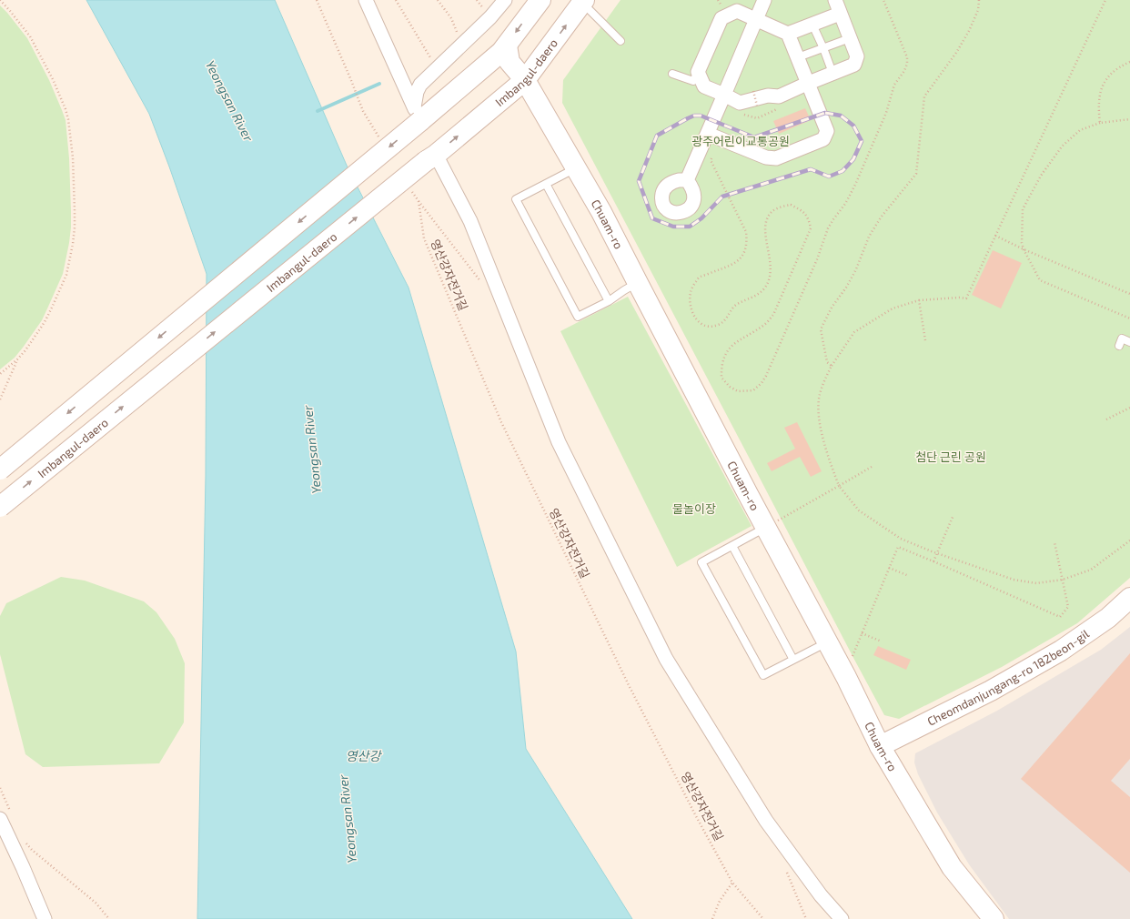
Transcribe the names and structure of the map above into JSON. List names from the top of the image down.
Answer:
{
  "streets": {
    "main road": ["Imbangul-daero", "Chuam-ro", "Cheomdanjungang-ro 182beon-gil"],
    "path": ["영산강자전거길"]
  },
  "crossings": [
    ["Imbangul-daero", "Chuam-ro"],
    ["Chuam-ro", "Cheomdanjungang-ro 182beon-gil"]
  ],
  "water": ["Yeongsan River", "영산강"],
  "parks": ["광주어린이교통공원", "첨단 근린 공원", "물놀이장"]
}
